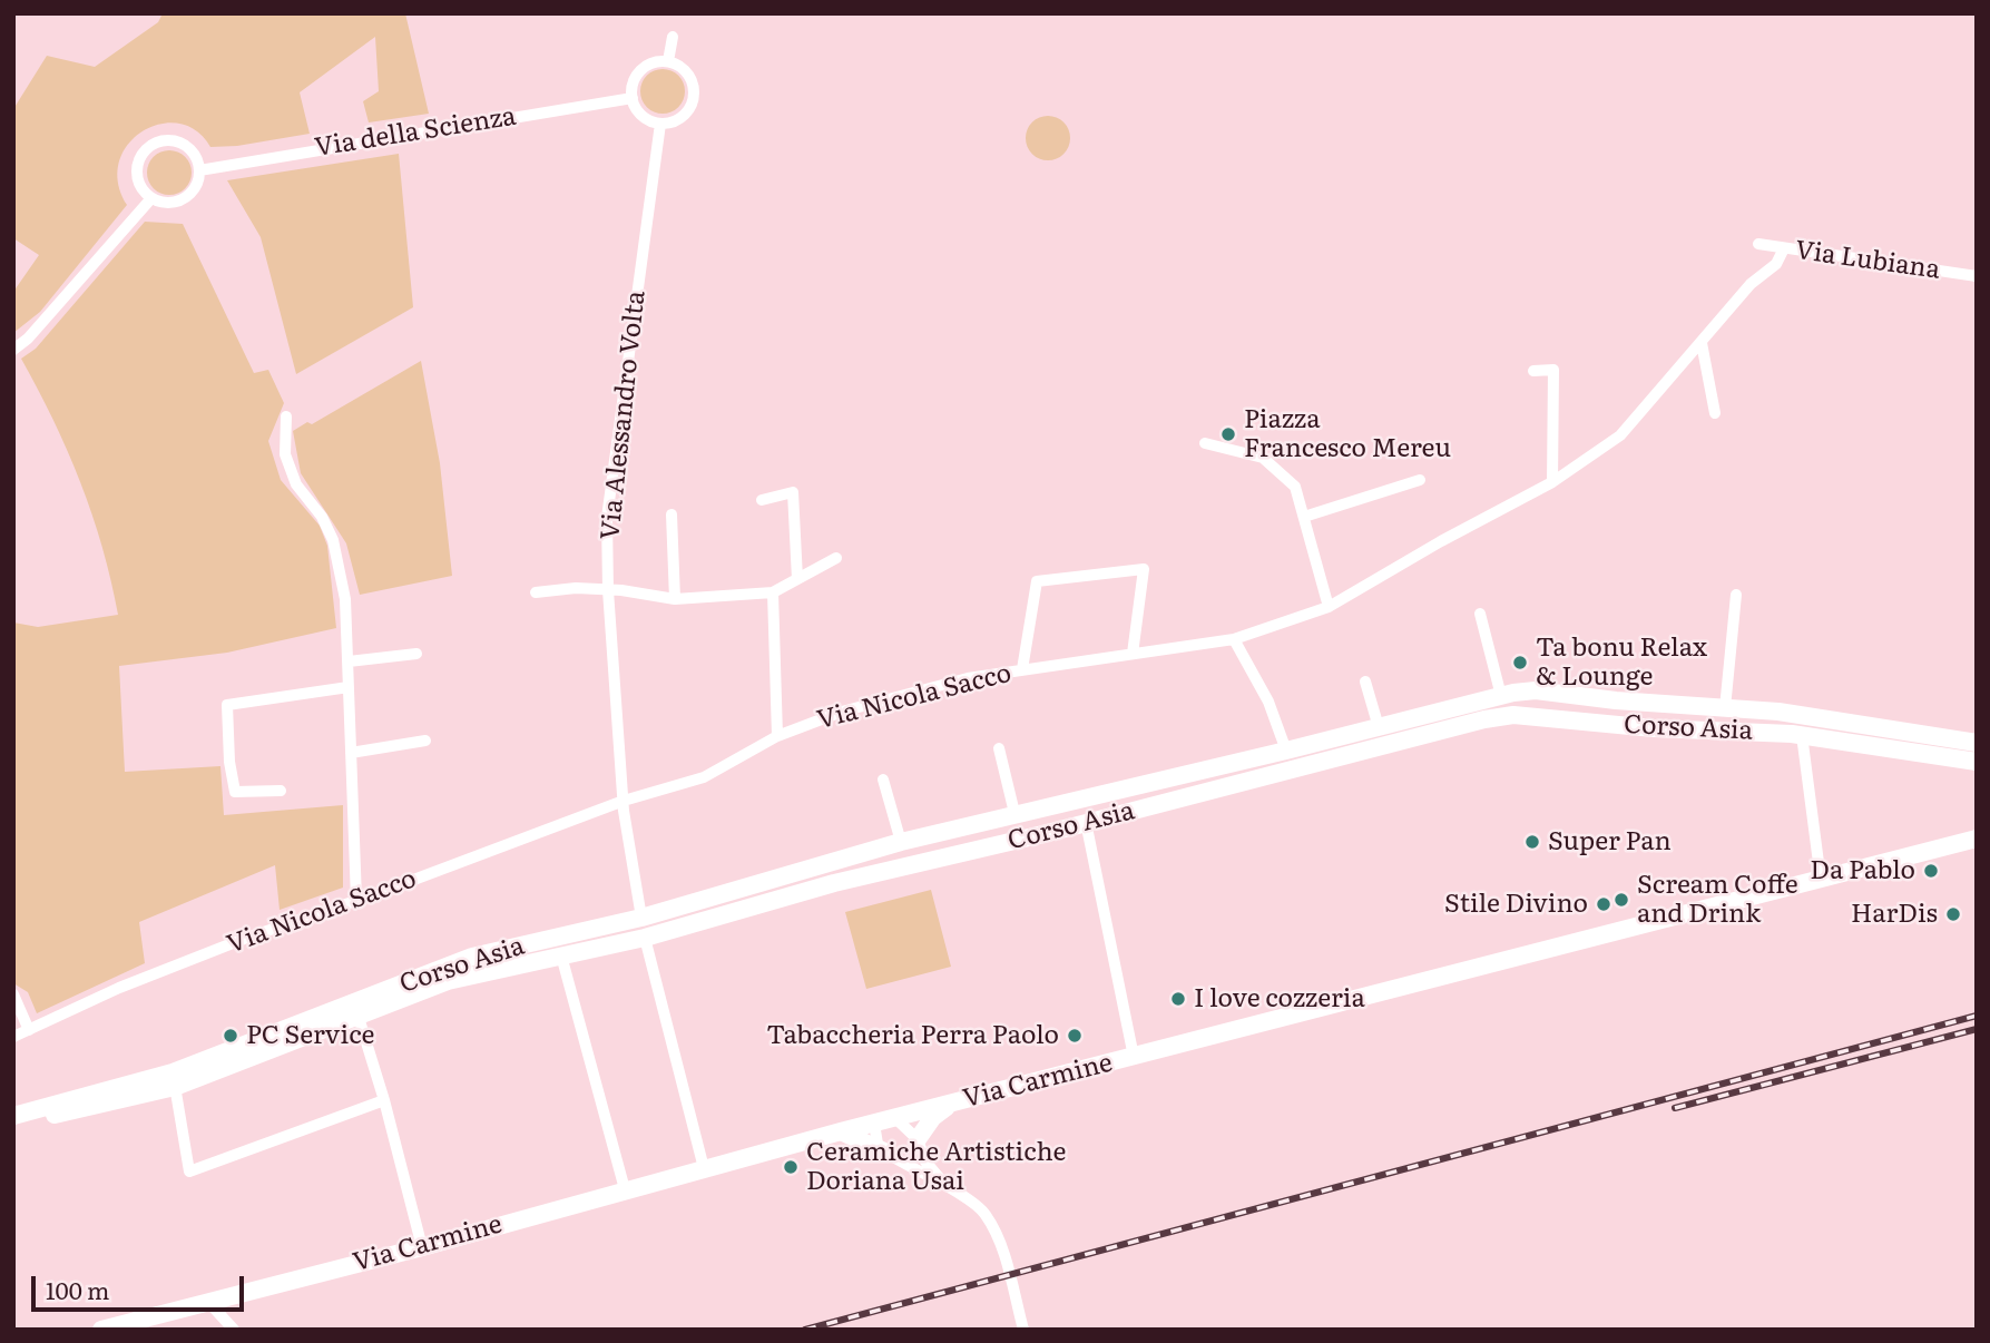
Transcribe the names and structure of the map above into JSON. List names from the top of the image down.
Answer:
{
  "streets": {
    "street": [
      "Via della Scienza",
      "Via Lubiana",
      "Via Alessandro Volta",
      "Via Nicola Sacco",
      "Corso Asia",
      "Via Carmine"
    ]
  },
  "crossings": [
    ["Via della Scienza", "Via Alessandro Volta"],
    ["Via Lubiana", "Via Nicola Sacco"],
    ["Via Alessandro Volta", "Via Nicola Sacco"],
    ["Via Alessandro Volta", "Corso Asia"]
  ],
  "places": [
    "Piazza Francesco Mereu",
    "Ta bonu Relax & Lounge",
    "Super Pan",
    "Da Pablo",
    "Scream Coffe and Drink",
    "Stile Divino",
    "HarDis",
    "I love cozzeria",
    "PC Service",
    "Tabaccheria Perra Paolo",
    "Ceramiche Artistiche Doriana Usai"
  ],
  "scale_bar": "100 m"
}
